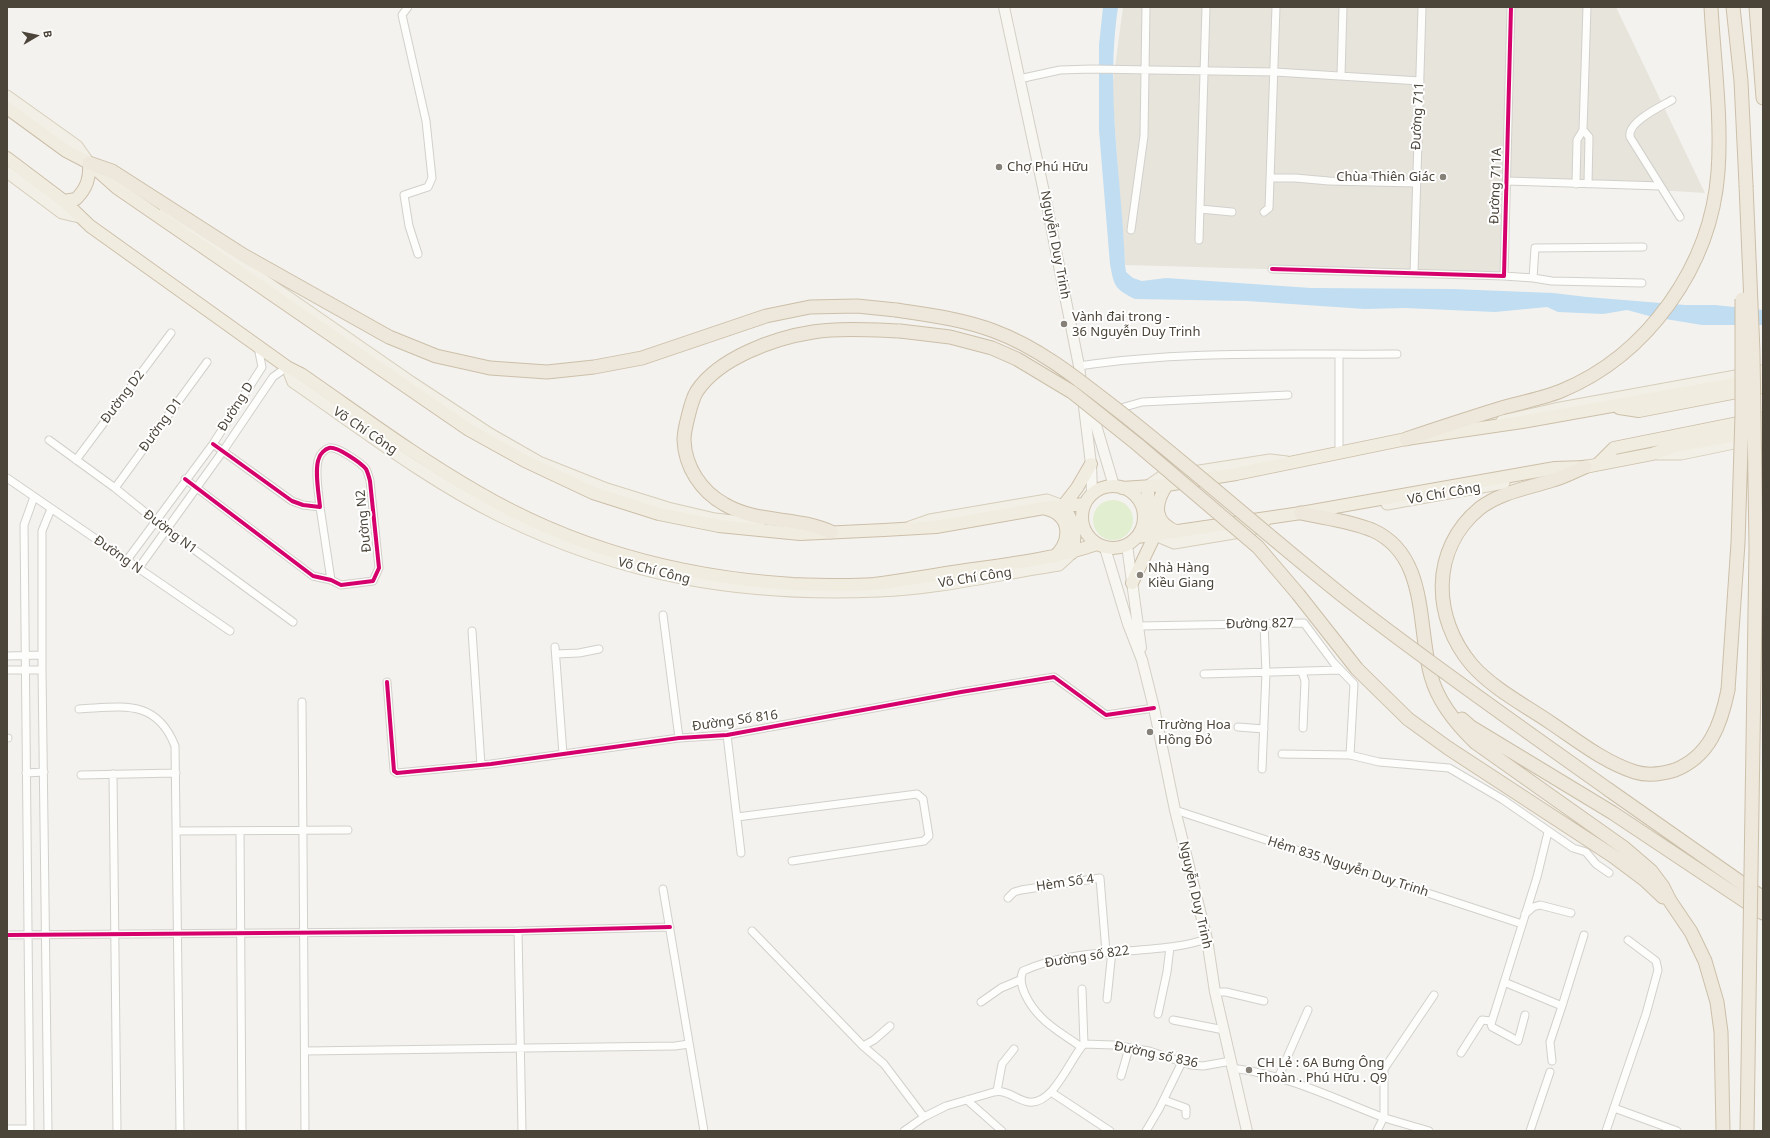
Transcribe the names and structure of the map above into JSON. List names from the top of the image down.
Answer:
{
  "streets": {
    "highway": ["Võ Chí Công"],
    "main road": ["Nguyễn Duy Trinh"],
    "street": [
      "Đường 711",
      "Đường 711A",
      "Đường D2",
      "Đường D",
      "Đường D1",
      "Đường N2",
      "Đường N1",
      "Đường N",
      "Đường 827",
      "Đường Số 816",
      "Hẻm 835 Nguyễn Duy Trinh",
      "Hèm Số 4",
      "Đường số 822",
      "Đường số 836"
    ]
  },
  "crossings": [
    ["Nguyễn Duy Trinh", "Võ Chí Công"],
    ["Nguyễn Duy Trinh", "Đường 827"],
    ["Nguyễn Duy Trinh", "Đường Số 816"],
    ["Nguyễn Duy Trinh", "Hẻm 835 Nguyễn Duy Trinh"],
    ["Nguyễn Duy Trinh", "Đường số 822"],
    ["Nguyễn Duy Trinh", "Đường số 836"],
    ["Đường D2", "Đường N1"],
    ["Đường D", "Võ Chí Công"],
    ["Đường D", "Đường N2"],
    ["Đường D", "Đường N1"],
    ["Đường D", "Đường N"],
    ["Đường D1", "Đường N1"],
    ["Hèm Số 4", "Đường số 822"]
  ],
  "places": [
    "Chợ Phú Hữu",
    "Chùa Thiên Giác",
    "Vành đai trong - 36 Nguyễn Duy Trinh",
    "Nhà Hàng Kiều Giang",
    "Trường Hoa Hồng Đỏ",
    "CH Lẻ : 6A Bưng Ông Thoàn . Phú Hữu . Q9"
  ],
  "north": "right"
}
